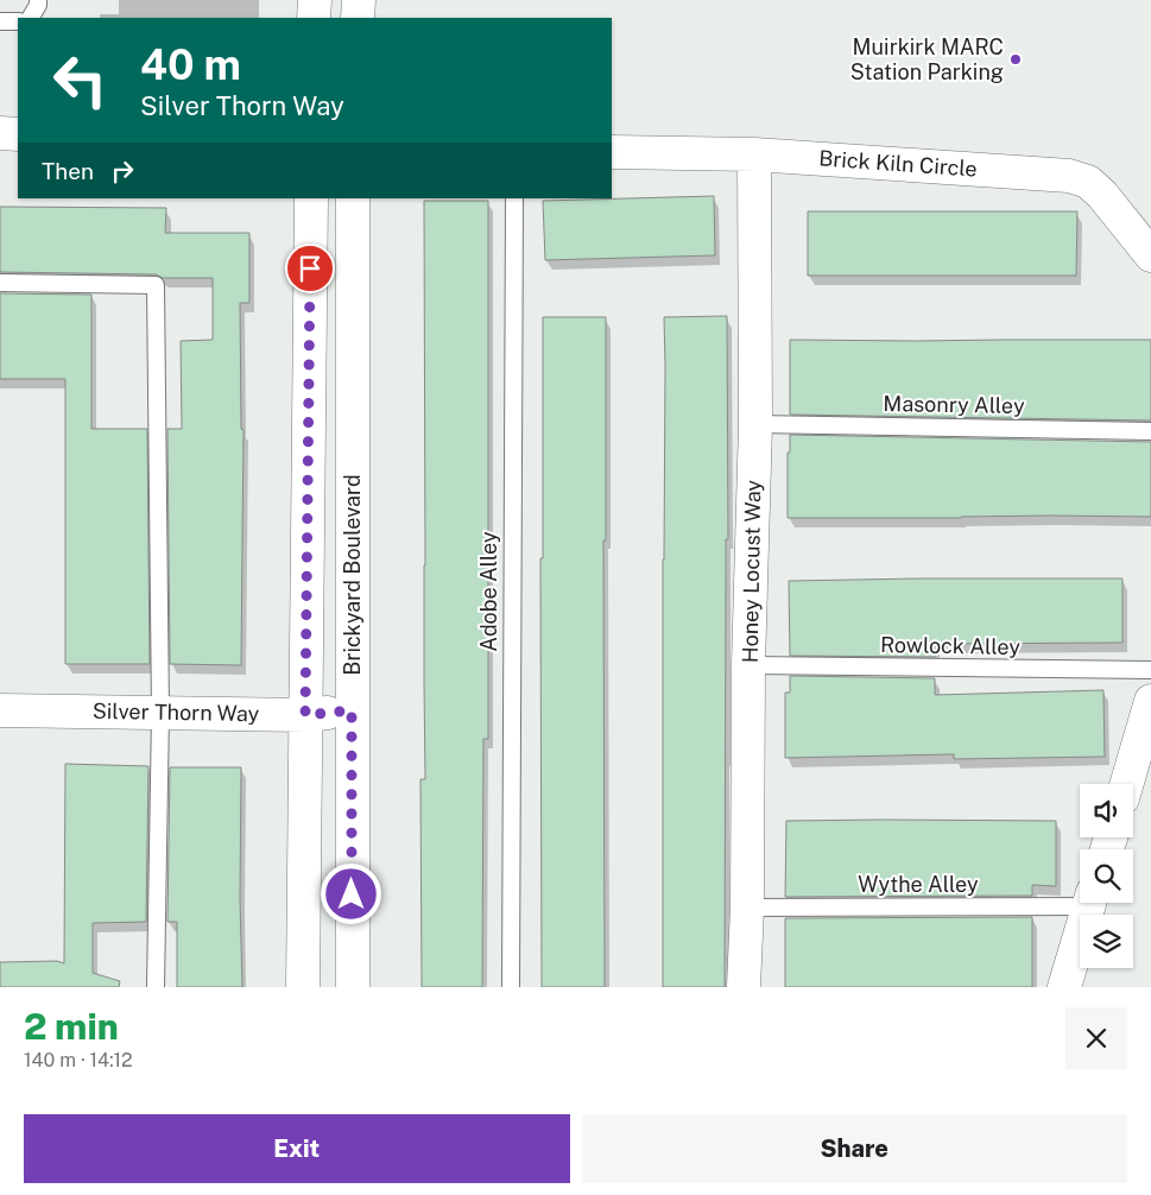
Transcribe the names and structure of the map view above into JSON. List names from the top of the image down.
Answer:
{
  "streets": {
    "street": [
      "Brick Kiln Circle",
      "Honey Locust Way",
      "Brickyard Boulevard",
      "Silver Thorn Way"
    ],
    "lane": [
      "Masonry Alley",
      "Adobe Alley",
      "Rowlock Alley",
      "Wythe Alley"
    ]
  },
  "crossings": [
    ["Brick Kiln Circle", "Honey Locust Way"],
    ["Masonry Alley", "Honey Locust Way"],
    ["Honey Locust Way", "Rowlock Alley"],
    ["Honey Locust Way", "Wythe Alley"],
    ["Brickyard Boulevard", "Silver Thorn Way"]
  ],
  "places": ["Muirkirk MARC Station Parking"],
  "page": {
    "turn": ["40 m", "Silver Thorn Way"],
    "then": "Then",
    "heading": ["2 min", "140 m · 14:12"],
    "buttons": ["Exit", "Share"]
  }
}
